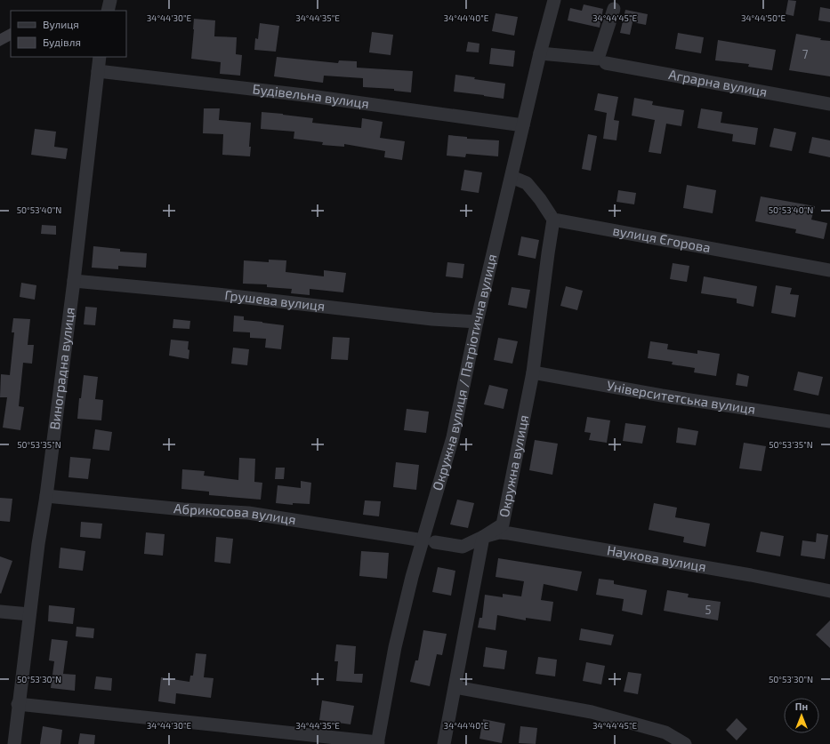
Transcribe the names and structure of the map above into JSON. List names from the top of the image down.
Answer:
{
  "streets": {
    "street": [
      "Аграрна вулиця",
      "Будівельна вулиця",
      "вулиця Єгорова",
      "Грушева вулиця",
      "Виноградна вулиця",
      "Окружна вулиця / Патріотична вулиця",
      "Університетська вулиця",
      "Окружна вулиця",
      "Абрикосова вулиця",
      "Наукова вулиця"
    ]
  },
  "crossings": [
    ["Будівельна вулиця", "Виноградна вулиця"],
    ["Будівельна вулиця", "Окружна вулиця / Патріотична вулиця"],
    ["вулиця Єгорова", "Окружна вулиця"],
    ["Грушева вулиця", "Виноградна вулиця"],
    ["Грушева вулиця", "Окружна вулиця / Патріотична вулиця"],
    ["Виноградна вулиця", "Абрикосова вулиця"],
    ["Окружна вулиця / Патріотична вулиця", "Абрикосова вулиця"],
    ["Університетська вулиця", "Окружна вулиця"],
    ["Окружна вулиця", "Абрикосова вулиця"],
    ["Окружна вулиця", "Наукова вулиця"],
    ["Абрикосова вулиця", "Наукова вулиця"]
  ],
  "house_numbers": ["7", "5"],
  "legend": ["Вулиця", "Будівля"],
  "north": "top",
  "coordinates": [
    "34°44'30\"E",
    "34°44'35\"E",
    "34°44'40\"E",
    "34°44'45\"E",
    "34°44'50\"E",
    "50°53'40\"N",
    "50°53'35\"N",
    "50°53'30\"N"
  ]
}
